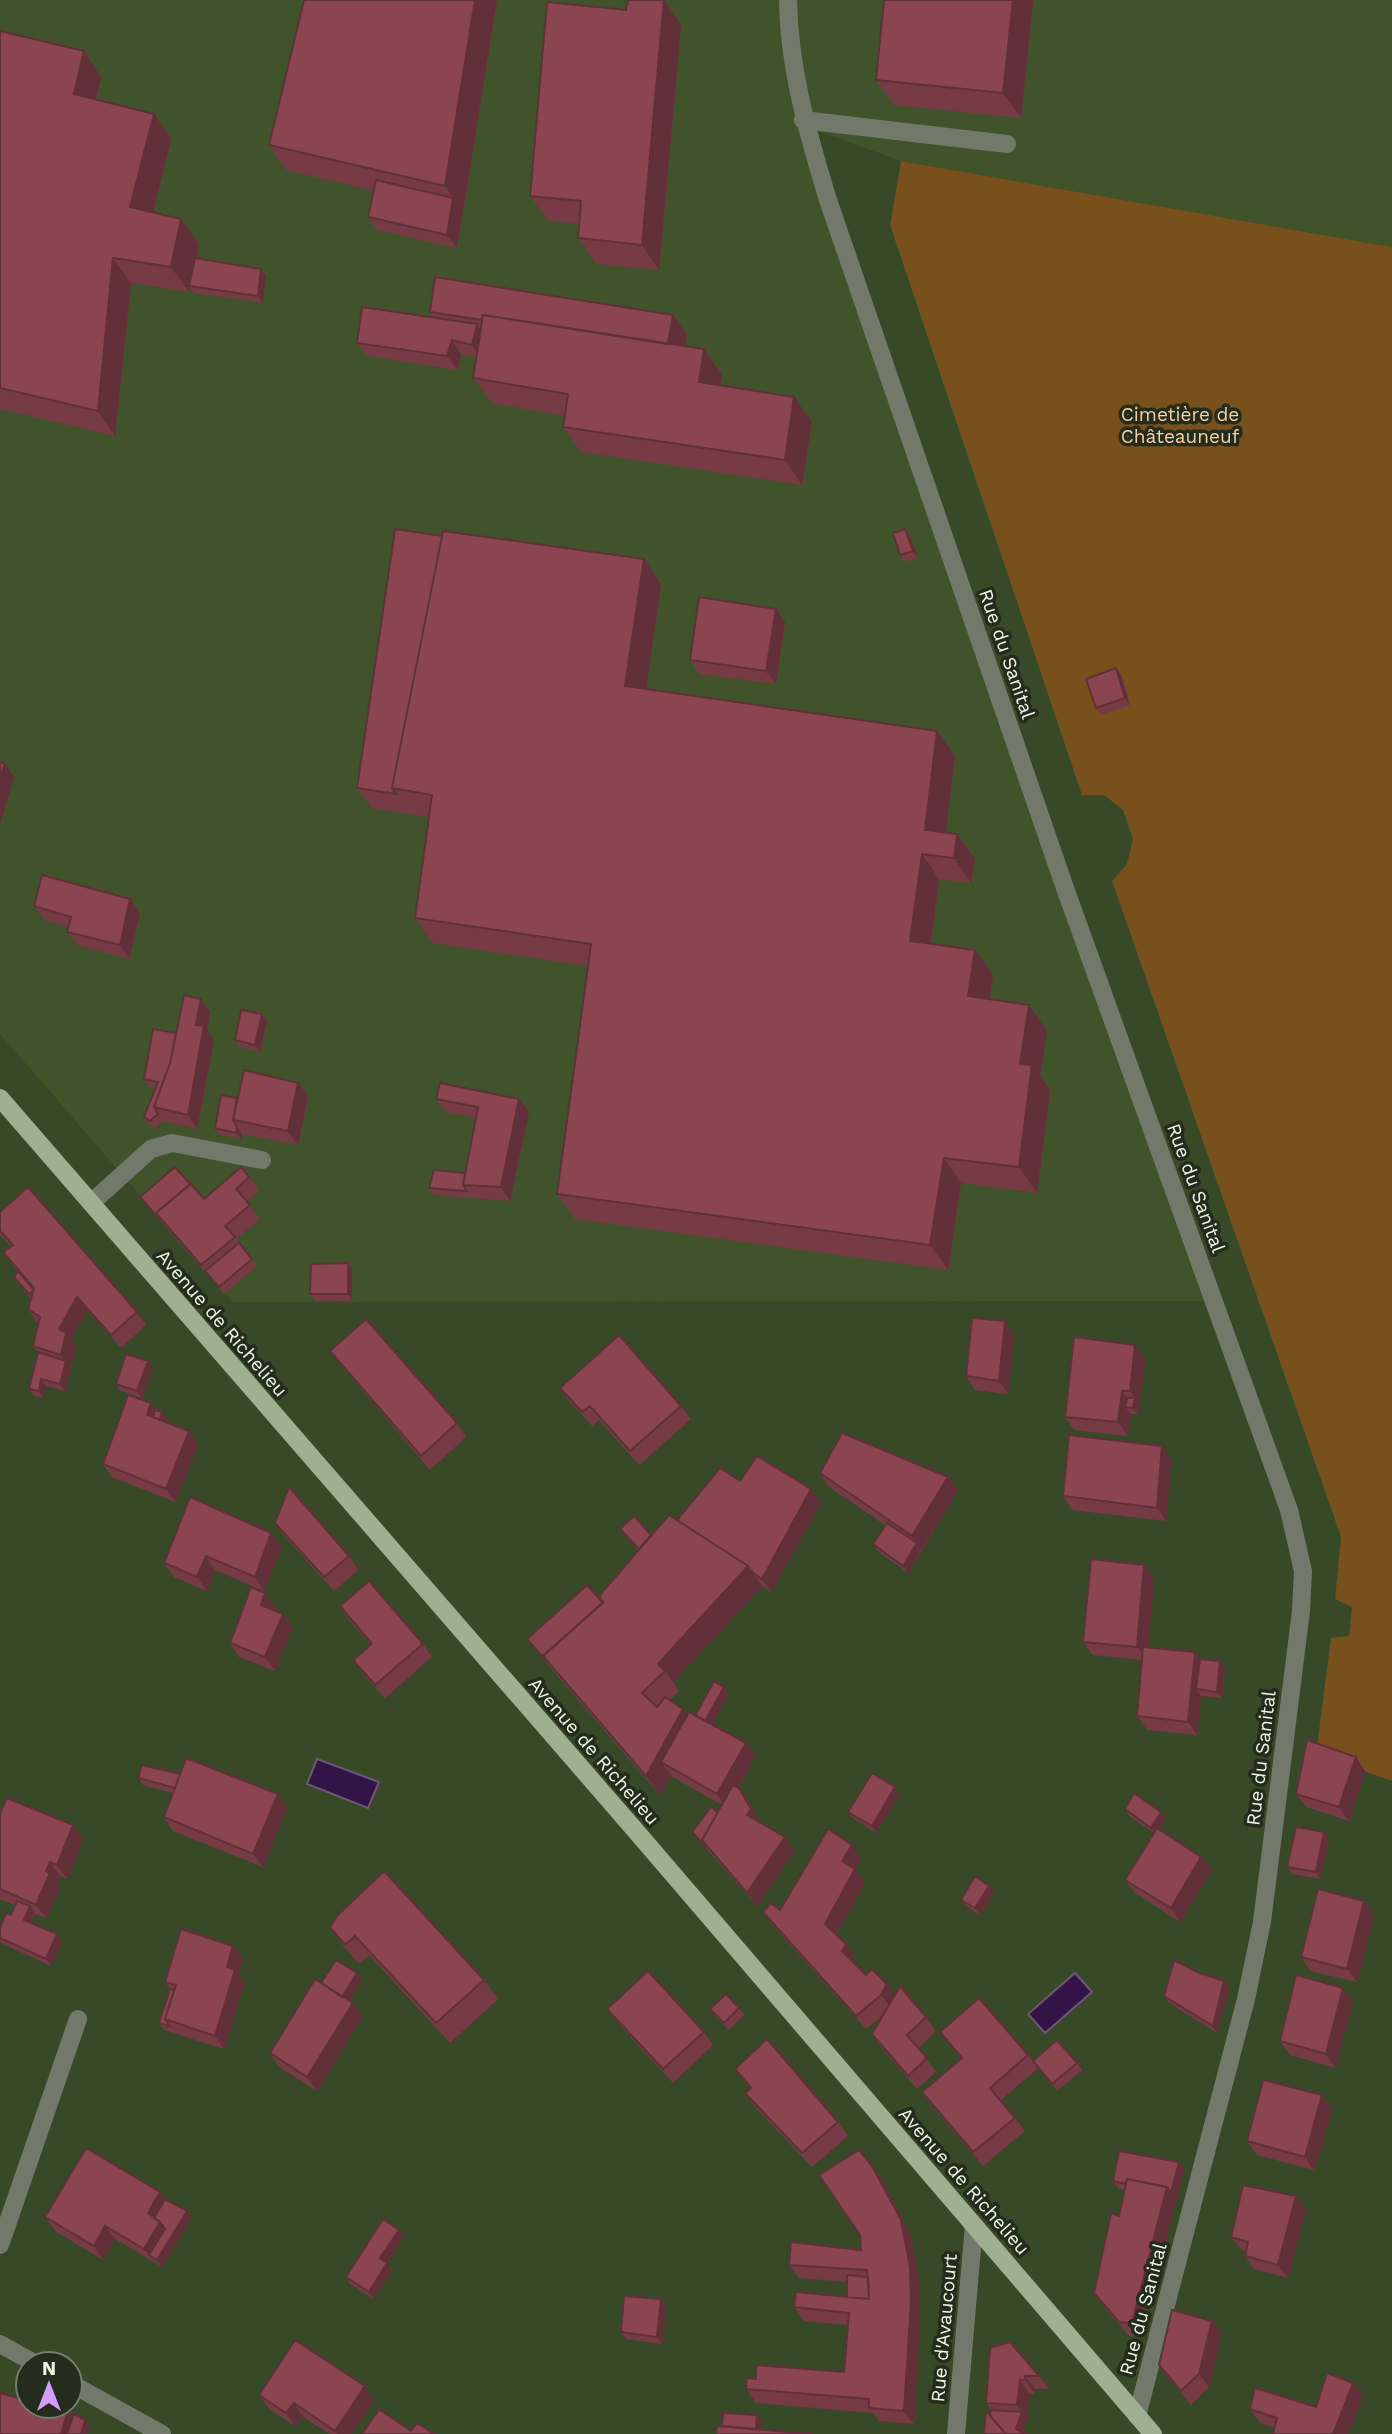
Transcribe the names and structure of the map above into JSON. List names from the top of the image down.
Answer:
{
  "streets": {
    "main road": ["Avenue de Richelieu"],
    "street": ["Rue du Sanital", "Rue d'Avaucourt"]
  },
  "crossings": [
    ["Rue du Sanital", "Avenue de Richelieu"],
    ["Avenue de Richelieu", "Rue d'Avaucourt"]
  ],
  "parks": ["Cimetière de Châteauneuf"],
  "north": "top"
}
